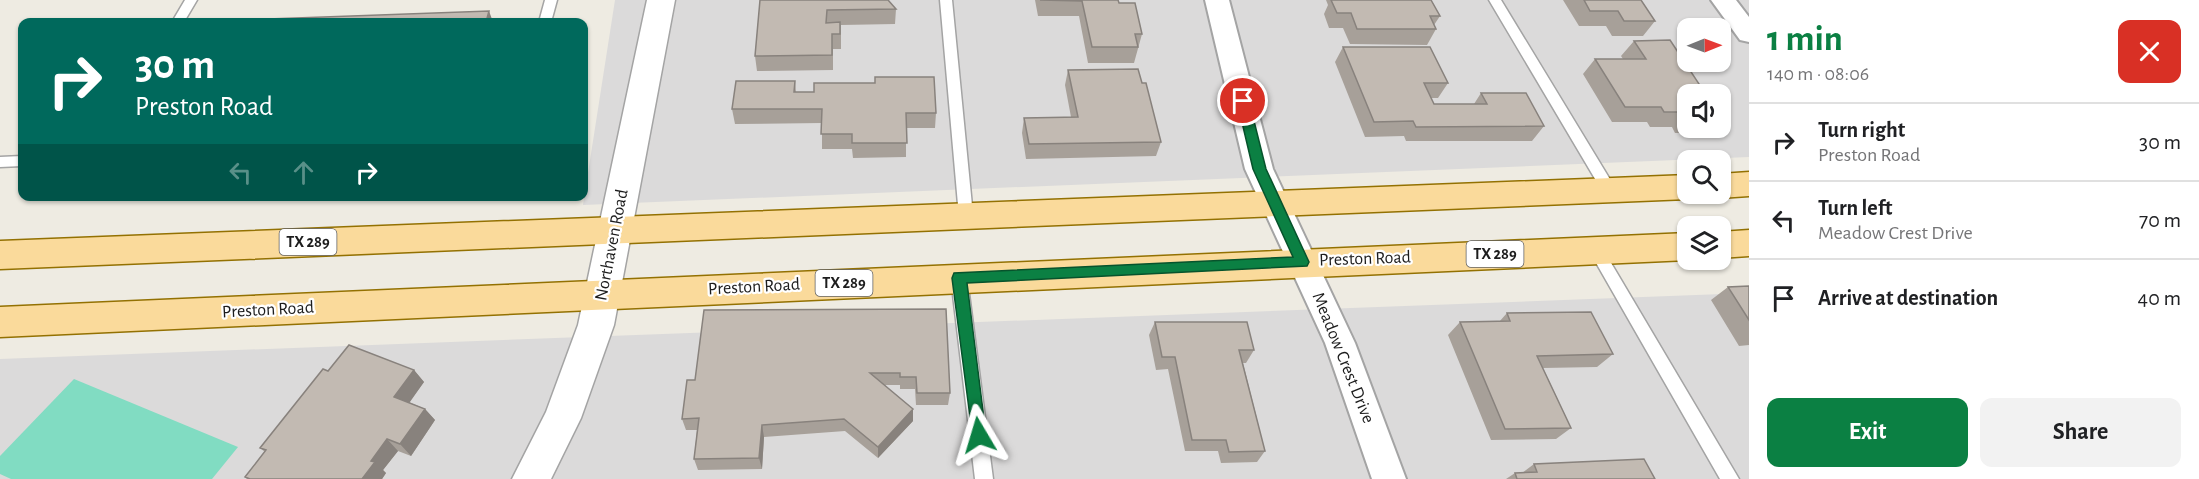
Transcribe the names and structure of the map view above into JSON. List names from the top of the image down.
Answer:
{
  "streets": {
    "main road": ["TX 289", "Preston Road"],
    "street": ["Northaven Road", "Meadow Crest Drive"]
  },
  "crossings": [
    ["TX 289", "Northaven Road"],
    ["TX 289", "Meadow Crest Drive"],
    ["Northaven Road", "Preston Road"],
    ["Preston Road", "Meadow Crest Drive"]
  ],
  "north": "right",
  "page": {
    "heading": ["1 min", "140 m · 08:06"],
    "turn": ["30 m", "Preston Road"],
    "list": [
      {
        "name": "Turn right",
        "note": "Preston Road",
        "value": "30 m"
      },
      {
        "name": "Turn left",
        "note": "Meadow Crest Drive",
        "value": "70 m"
      },
      {
        "name": "Arrive at destination",
        "value": "40 m"
      }
    ],
    "buttons": ["Exit", "Share"]
  }
}
